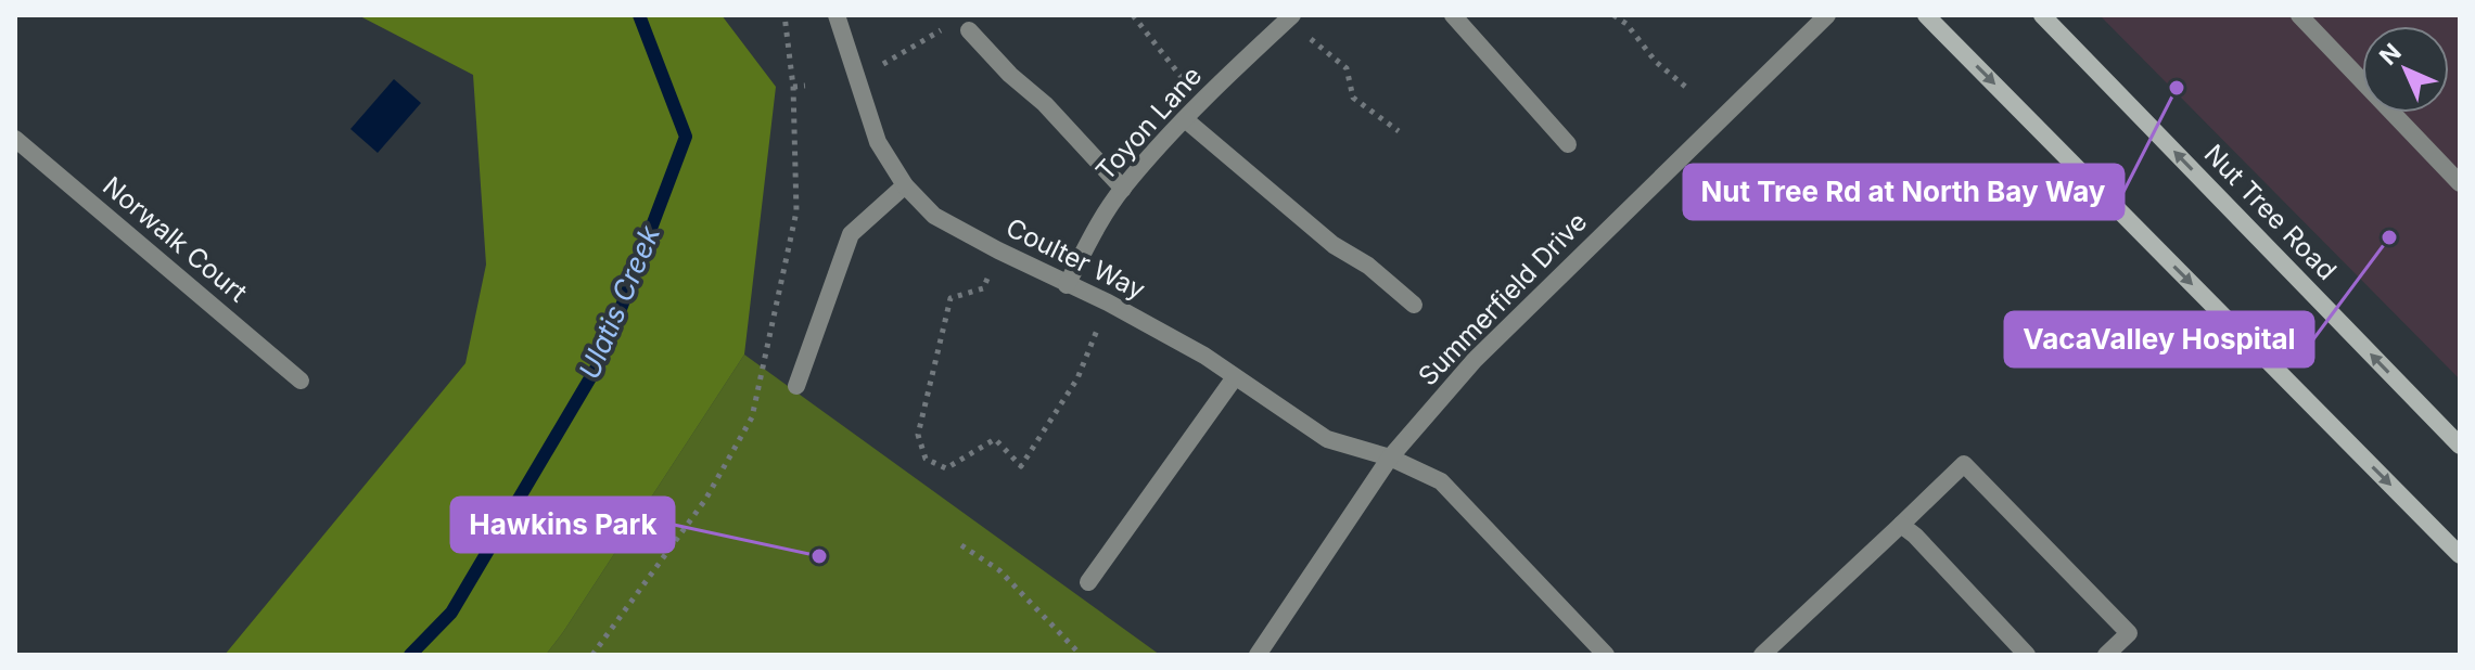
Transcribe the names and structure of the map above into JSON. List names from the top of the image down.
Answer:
{
  "streets": {
    "main road": ["Nut Tree Road"],
    "street": [
      "Toyon Lane",
      "Norwalk Court",
      "Coulter Way",
      "Summerfield Drive"
    ]
  },
  "crossings": [
    ["Toyon Lane", "Coulter Way"],
    ["Coulter Way", "Summerfield Drive"]
  ],
  "water": ["Ulatis Creek"],
  "places": ["Nut Tree Rd at North Bay Way", "VacaValley Hospital", "Hawkins Park"],
  "north": "top left"
}
